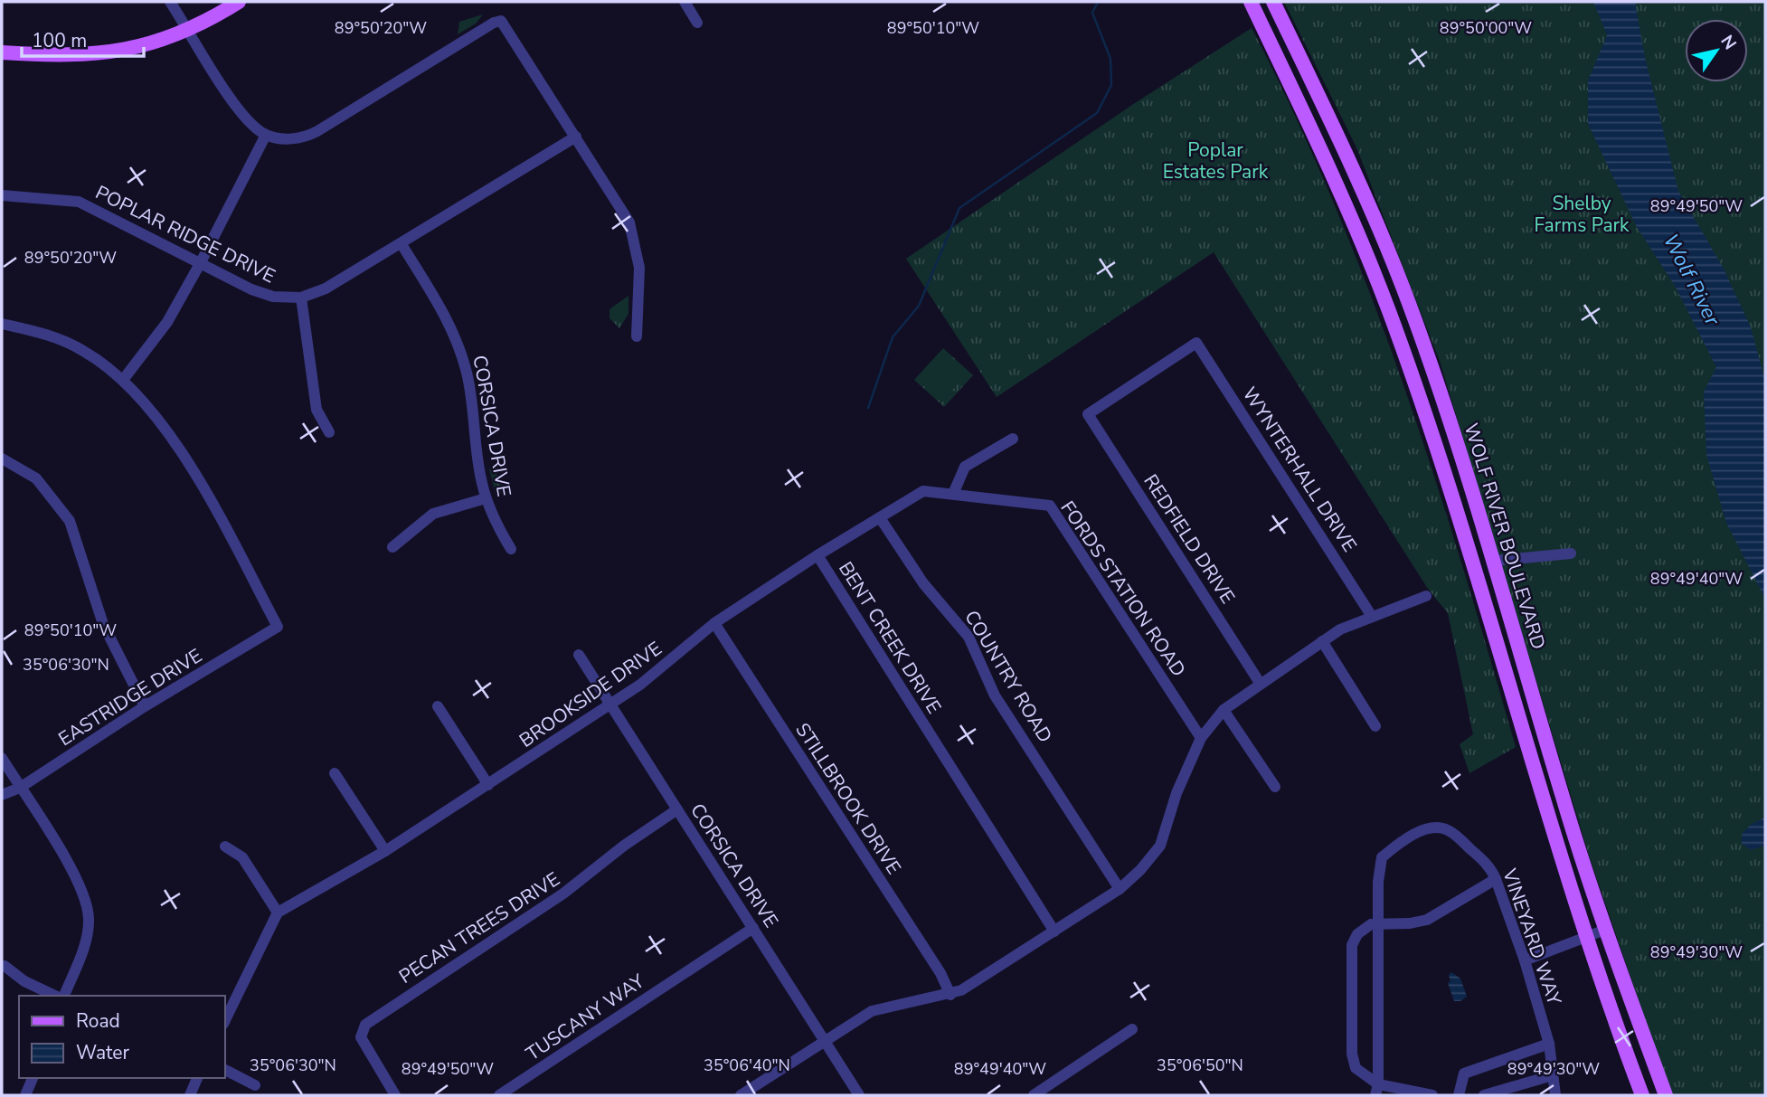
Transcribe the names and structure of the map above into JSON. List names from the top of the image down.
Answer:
{
  "streets": {
    "main road": ["WOLF RIVER BOULEVARD"],
    "street": [
      "POPLAR RIDGE DRIVE",
      "CORSICA DRIVE",
      "WYNTERHALL DRIVE",
      "REDFIELD DRIVE",
      "FORDS STATION ROAD",
      "BENT CREEK DRIVE",
      "COUNTRY ROAD",
      "BROOKSIDE DRIVE",
      "EASTRIDGE DRIVE",
      "STILLBROOK DRIVE",
      "PECAN TREES DRIVE",
      "VINEYARD WAY",
      "TUSCANY WAY"
    ]
  },
  "crossings": [
    ["POPLAR RIDGE DRIVE", "CORSICA DRIVE"],
    ["CORSICA DRIVE", "BROOKSIDE DRIVE"],
    ["CORSICA DRIVE", "PECAN TREES DRIVE"],
    ["CORSICA DRIVE", "TUSCANY WAY"],
    ["WYNTERHALL DRIVE", "REDFIELD DRIVE"],
    ["FORDS STATION ROAD", "BROOKSIDE DRIVE"],
    ["BENT CREEK DRIVE", "BROOKSIDE DRIVE"],
    ["COUNTRY ROAD", "BROOKSIDE DRIVE"],
    ["BROOKSIDE DRIVE", "STILLBROOK DRIVE"]
  ],
  "water": ["Wolf River"],
  "parks": ["Poplar Estates Park", "Shelby Farms Park"],
  "legend": ["Road", "Water"],
  "scale_bar": "100 m",
  "north": "top right",
  "coordinates": [
    "89°50'10\"W",
    "89°50'20\"W",
    "89°50'00\"W",
    "89°49'50\"W",
    "89°49'40\"W",
    "35°06'30\"N",
    "89°49'30\"W",
    "35°06'40\"N",
    "35°06'50\"N"
  ]
}
